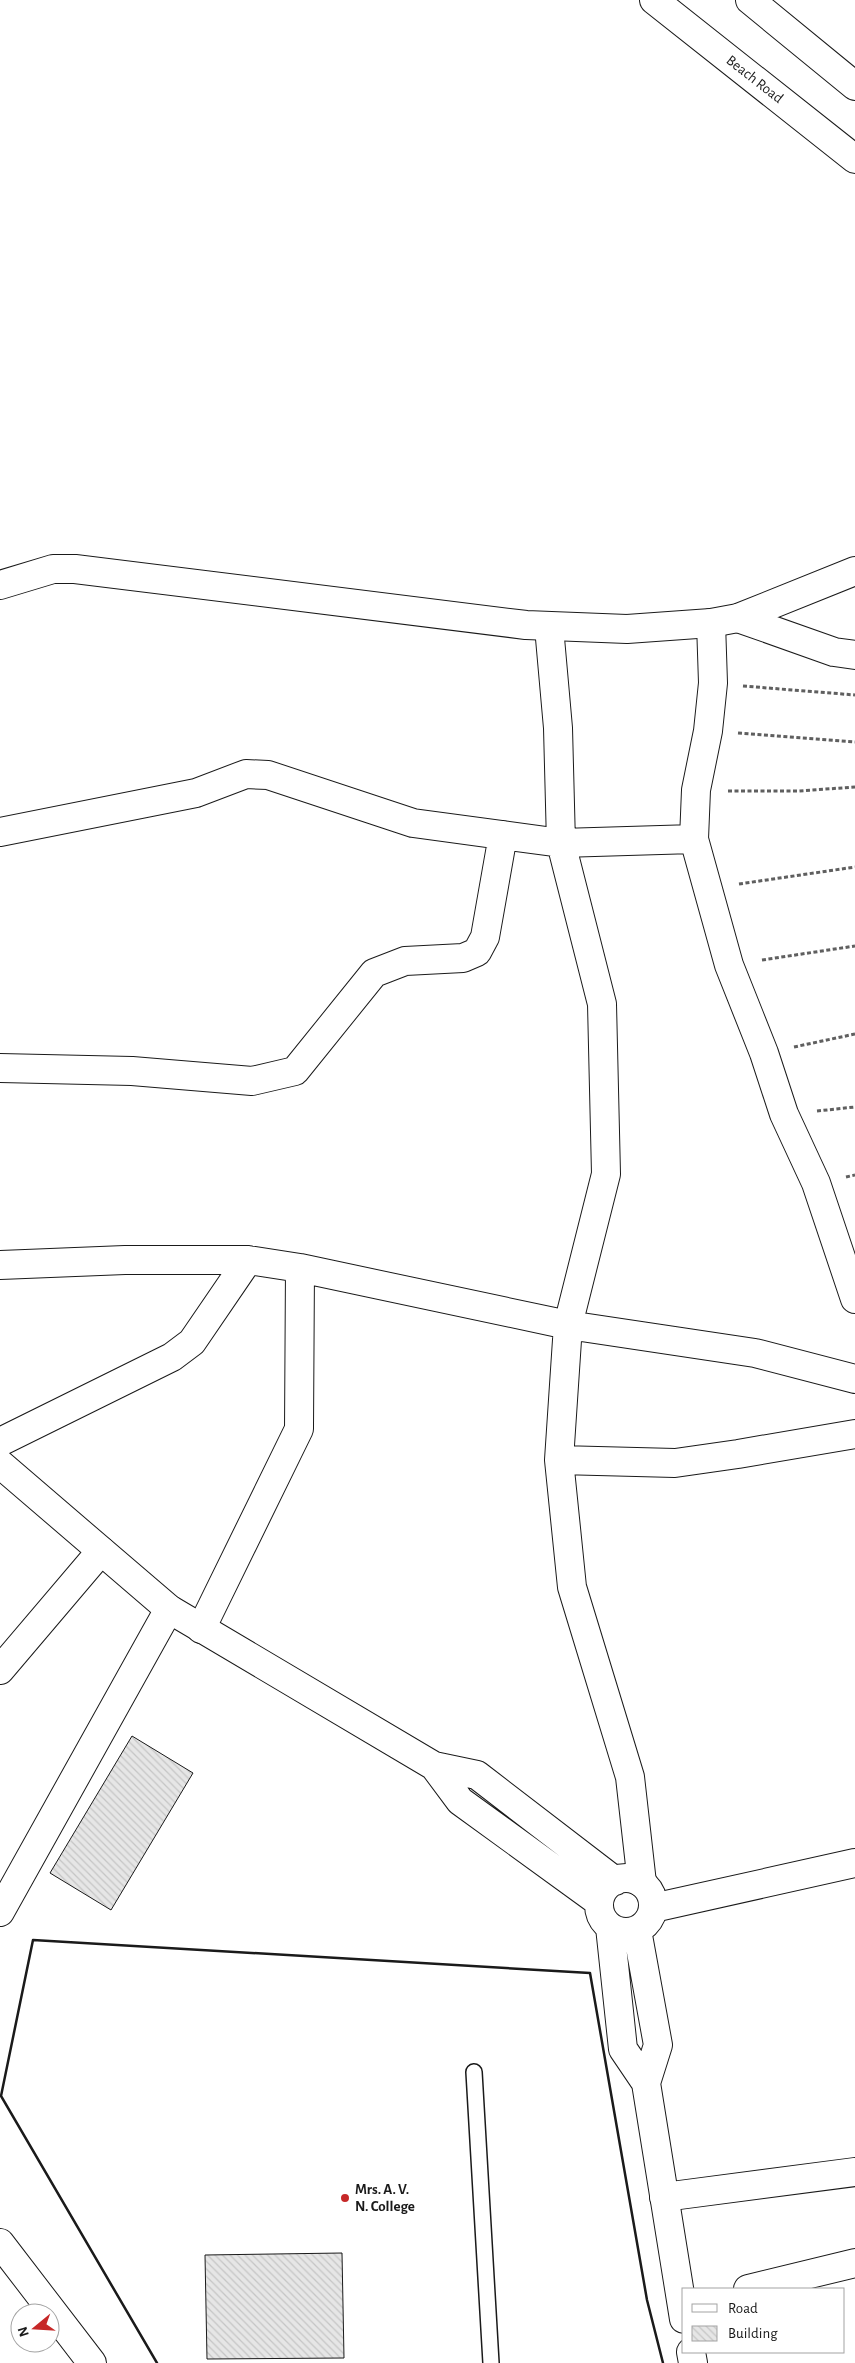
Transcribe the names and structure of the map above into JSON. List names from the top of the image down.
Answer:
{
  "streets": {
    "street": ["Beach Road"]
  },
  "places": ["Mrs. A. V. N. College"],
  "legend": ["Road", "Building"],
  "north": "left"
}
